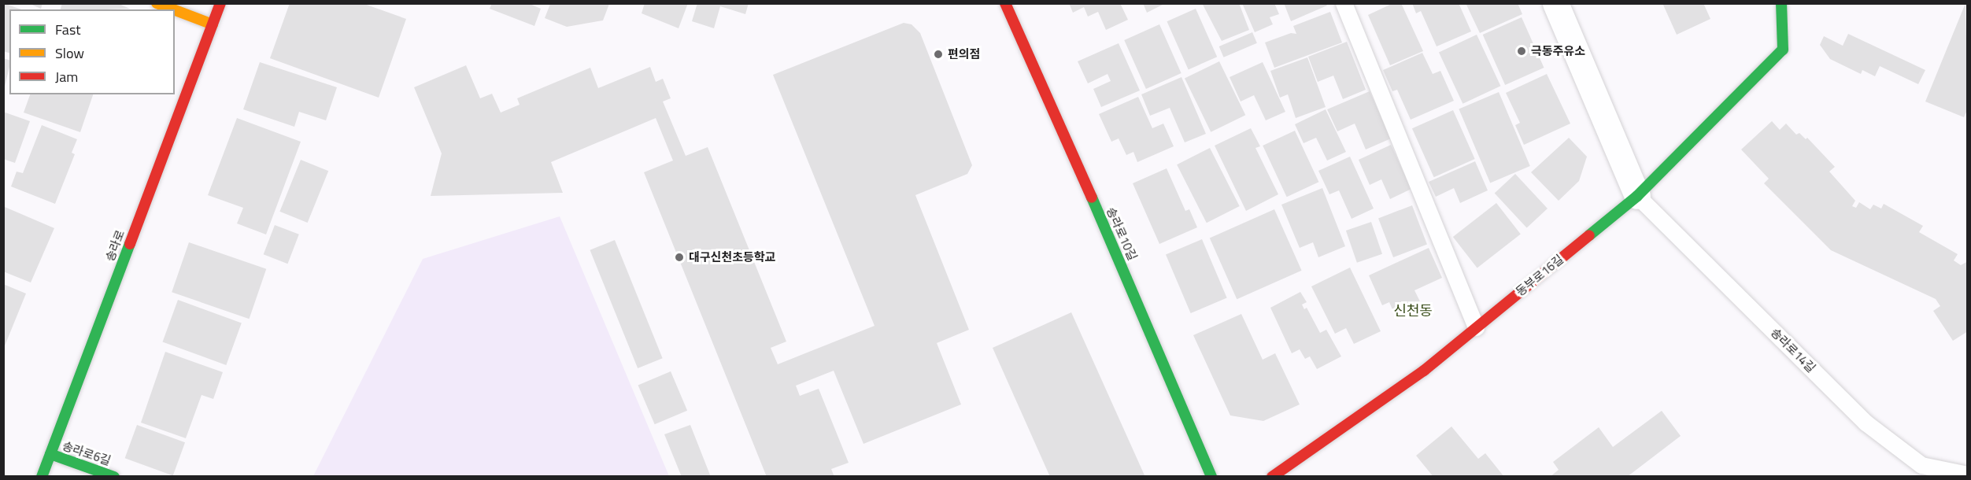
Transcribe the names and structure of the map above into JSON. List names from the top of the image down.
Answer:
{
  "streets": {
    "street": [
      "송라로10길",
      "송라로",
      "동부로16길",
      "송라로6길"
    ],
    "lane": ["송라로14길"]
  },
  "crossings": [
    ["송라로", "송라로6길"],
    ["동부로16길", "송라로14길"]
  ],
  "districts": ["신천동"],
  "places": ["극동주유소", "편의점", "대구신천초등학교"],
  "legend": ["Fast", "Slow", "Jam"]
}
